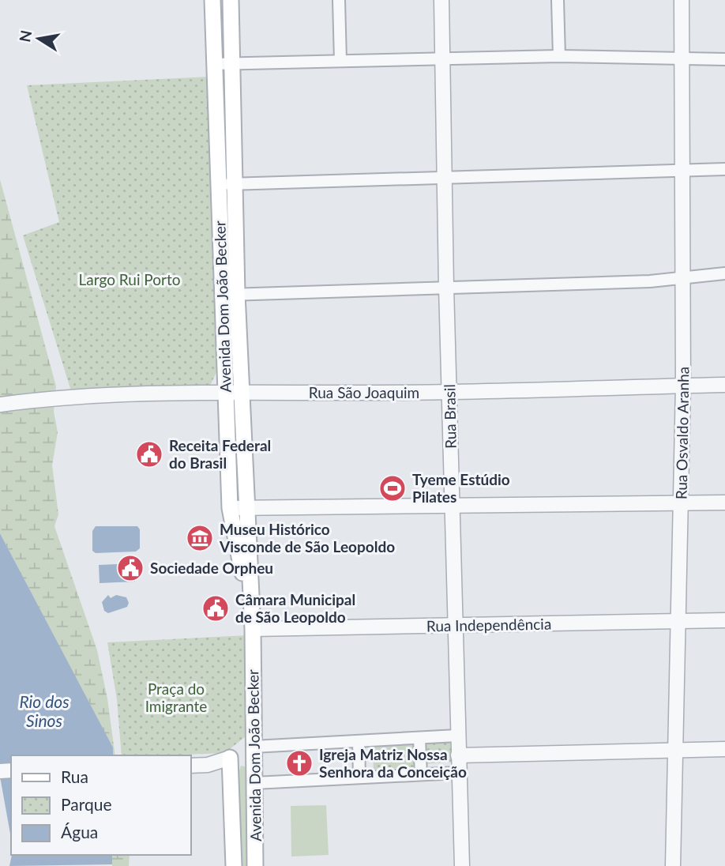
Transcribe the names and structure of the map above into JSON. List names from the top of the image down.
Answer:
{
  "streets": {
    "main road": ["Avenida Dom João Becker"],
    "street": [
      "Rua São Joaquim",
      "Rua Brasil",
      "Rua Osvaldo Aranha",
      "Rua Independência"
    ]
  },
  "crossings": [
    ["Avenida Dom João Becker", "Rua São Joaquim"],
    ["Avenida Dom João Becker", "Rua Independência"],
    ["Rua São Joaquim", "Rua Brasil"],
    ["Rua São Joaquim", "Rua Osvaldo Aranha"],
    ["Rua Brasil", "Rua Independência"],
    ["Rua Osvaldo Aranha", "Rua Independência"]
  ],
  "water": ["Rio dos Sinos"],
  "parks": ["Largo Rui Porto", "Praça do Imigrante"],
  "places": {
    "public building": ["Receita Federal do Brasil", "Sociedade Orpheu", "Câmara Municipal de São Leopoldo"],
    "sports": ["Tyeme Estúdio Pilates"],
    "museum": ["Museu Histórico Visconde de São Leopoldo"],
    "church": ["Igreja Matriz Nossa Senhora da Conceição"]
  },
  "legend": ["Rua", "Parque", "Água"],
  "north": "left"
}
